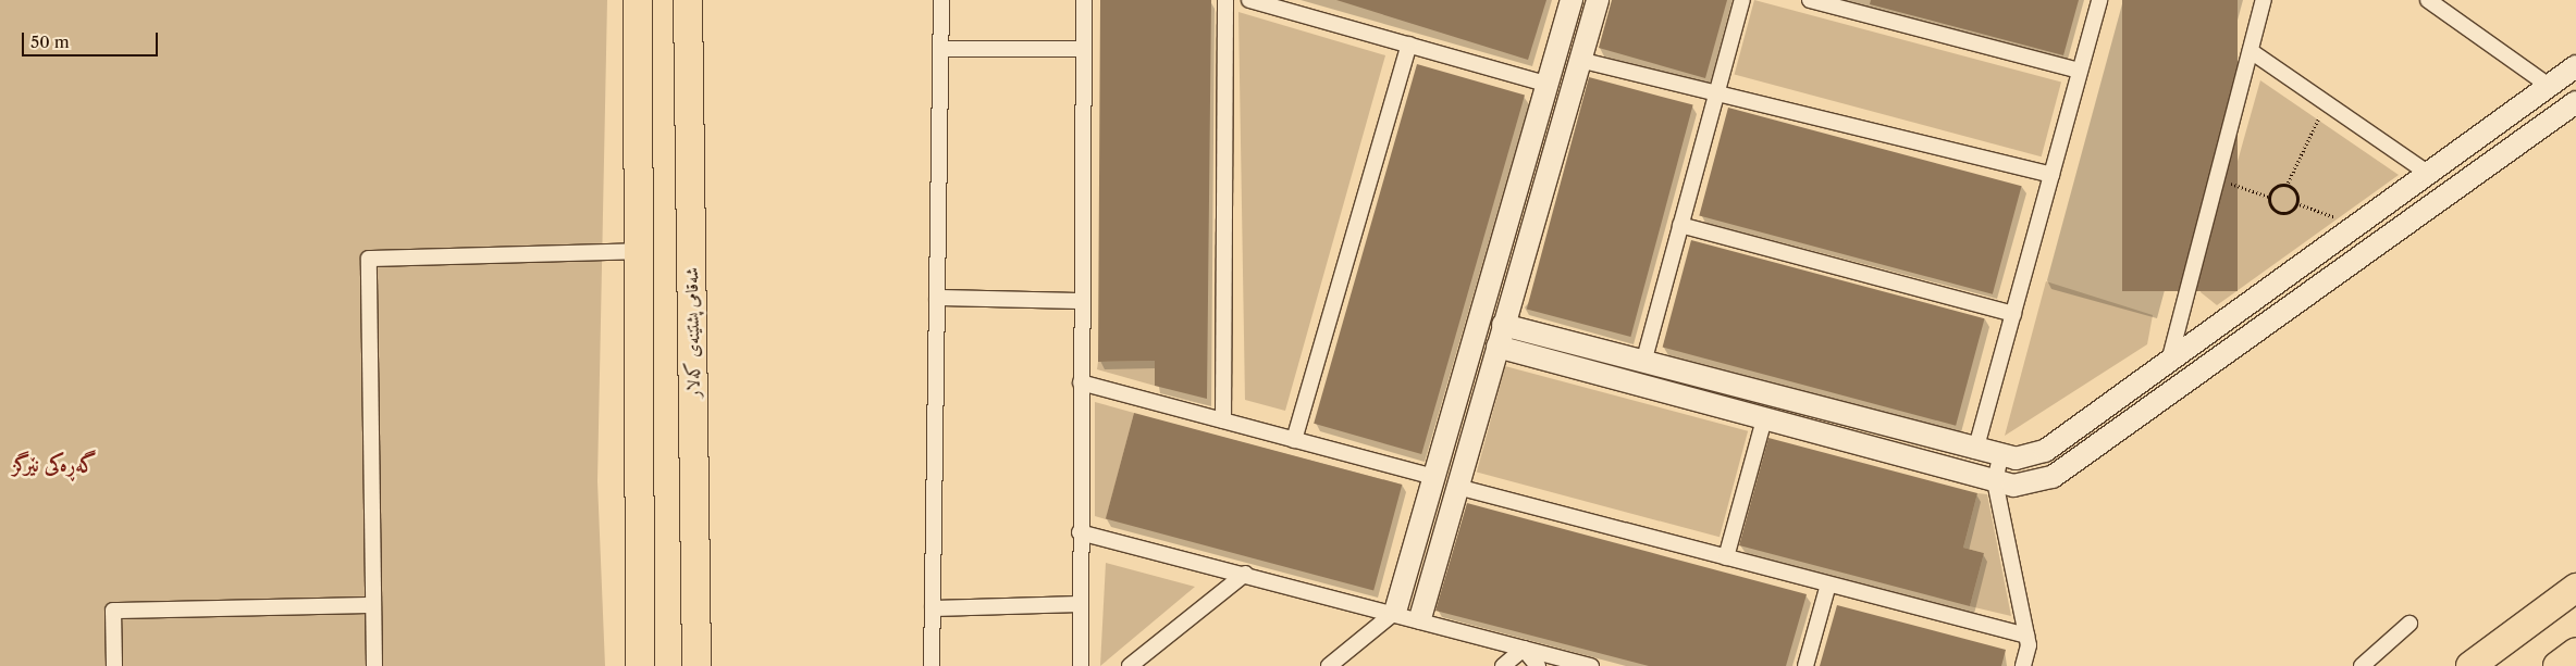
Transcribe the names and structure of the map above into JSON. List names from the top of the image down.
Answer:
{
  "streets": {
    "highway": ["شەقامی پشتێنەی کەلار"]
  },
  "districts": ["گەڕەکی نێرگز"],
  "scale_bar": "50 m"
}
